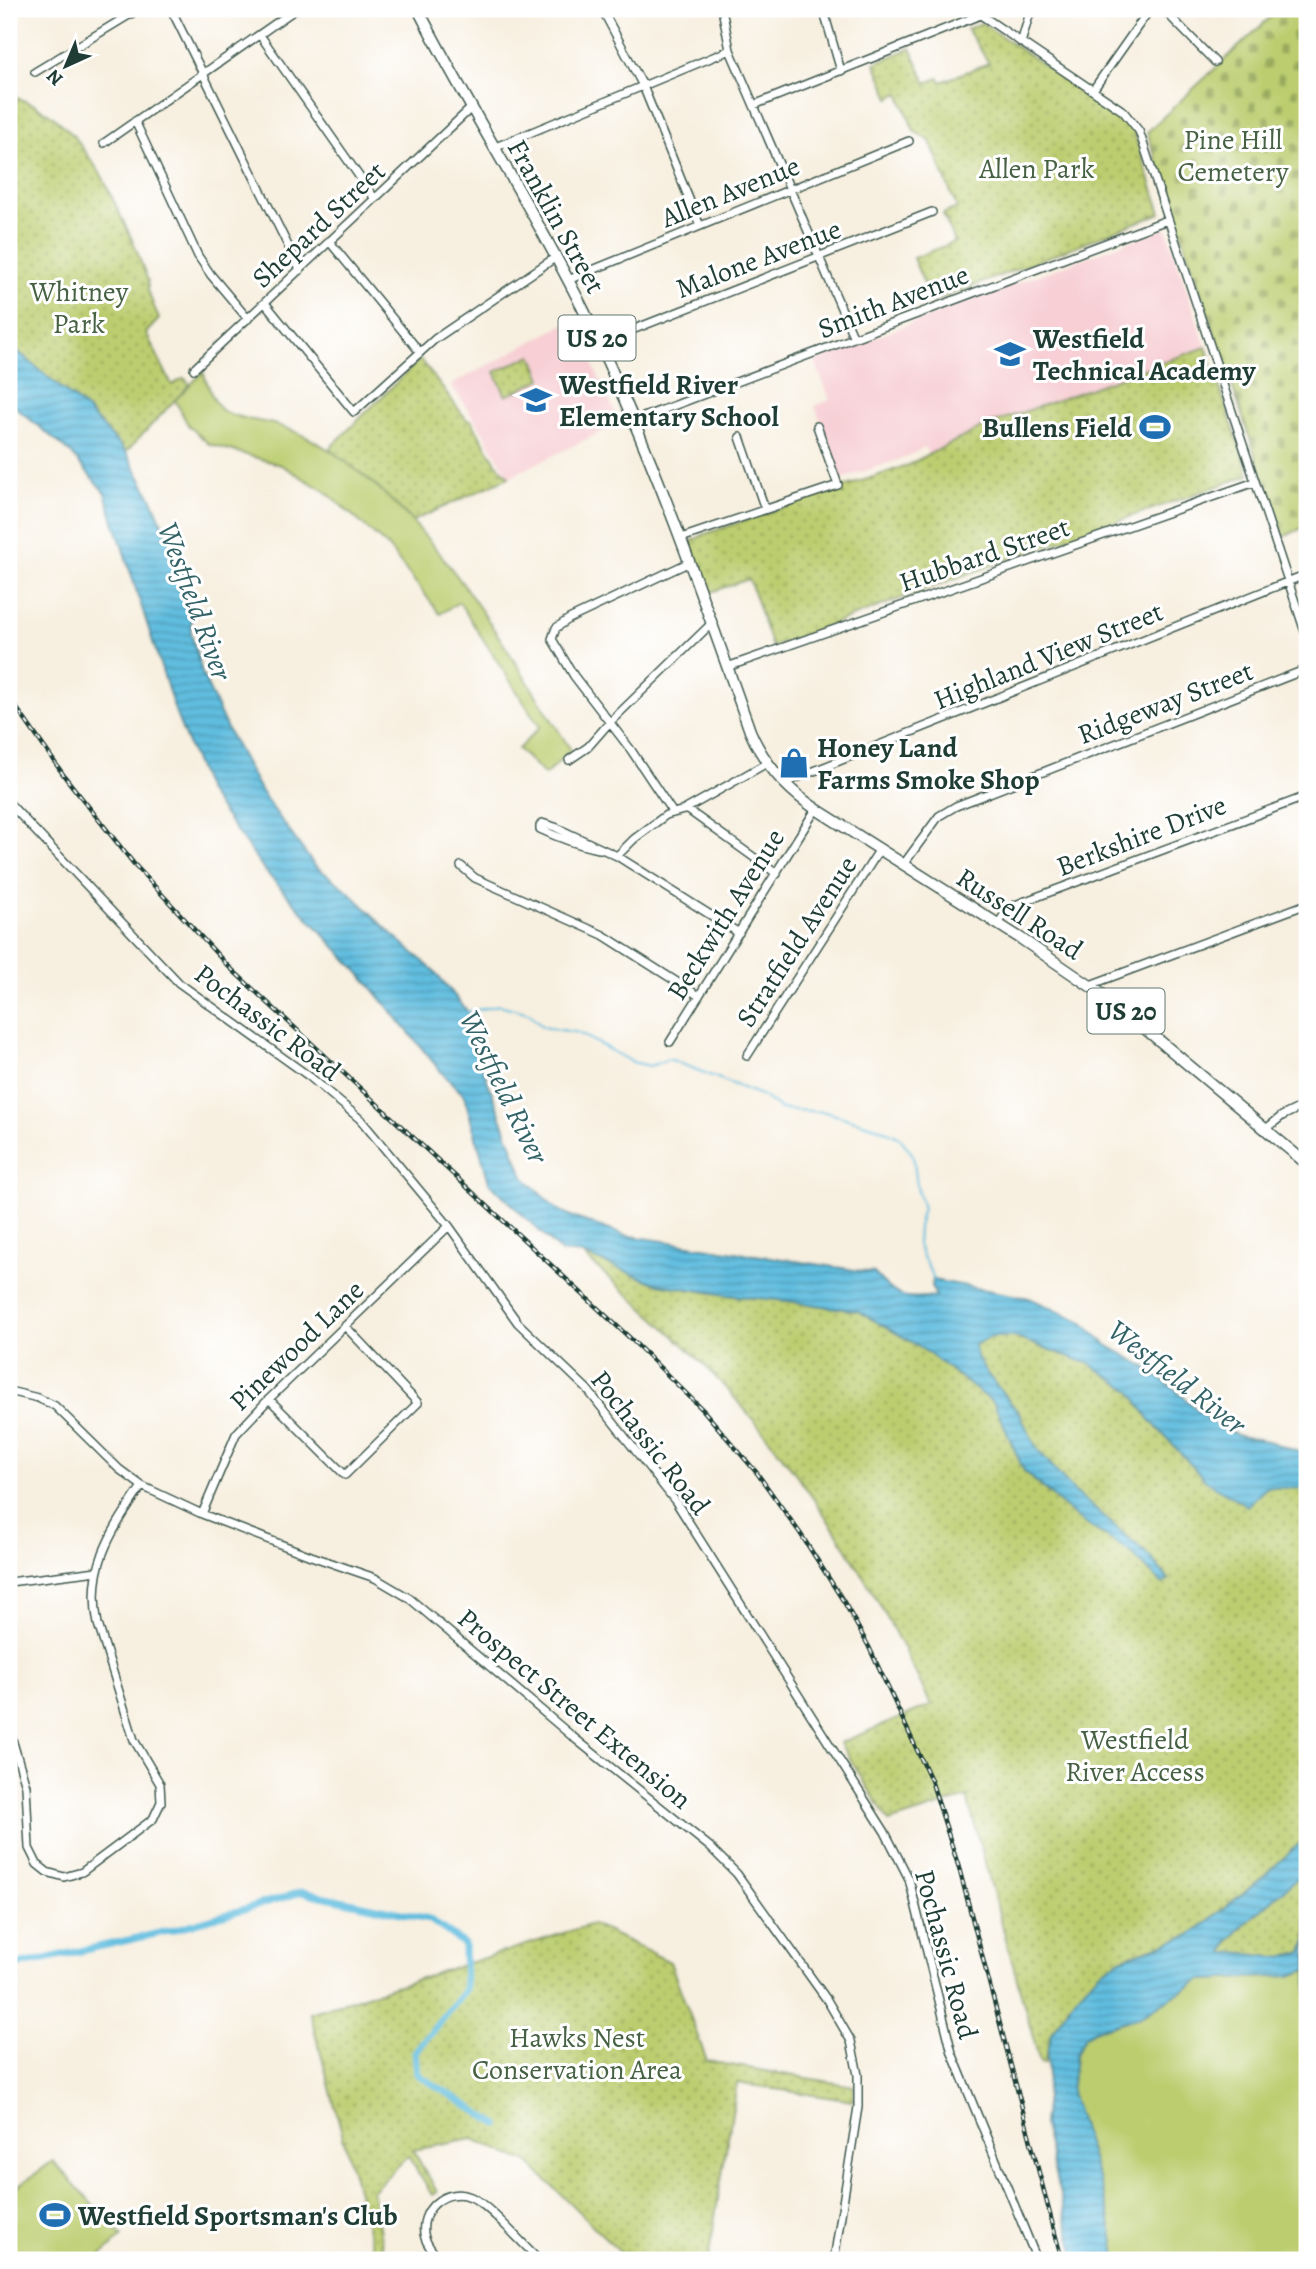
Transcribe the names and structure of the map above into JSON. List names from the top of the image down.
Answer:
{
  "streets": {
    "main road": ["Franklin Street", "US 20", "Russell Road"],
    "street": [
      "Allen Avenue",
      "Shepard Street",
      "Malone Avenue",
      "Smith Avenue",
      "Hubbard Street",
      "Highland View Street",
      "Ridgeway Street",
      "Berkshire Drive",
      "Beckwith Avenue",
      "Stratfield Avenue",
      "Pochassic Road",
      "Pinewood Lane",
      "Prospect Street Extension"
    ]
  },
  "crossings": [
    ["Allen Avenue", "Franklin Street"],
    ["Franklin Street", "Shepard Street"],
    ["Franklin Street", "Malone Avenue"],
    ["Franklin Street", "Smith Avenue"],
    ["Franklin Street", "Hubbard Street"],
    ["Franklin Street", "Russell Road"],
    ["Highland View Street", "Russell Road"],
    ["Ridgeway Street", "Russell Road"],
    ["Berkshire Drive", "Russell Road"],
    ["Russell Road", "Beckwith Avenue"],
    ["Russell Road", "Stratfield Avenue"],
    ["Pochassic Road", "Pinewood Lane"],
    ["Pinewood Lane", "Prospect Street Extension"]
  ],
  "water": ["Westfield River"],
  "parks": [
    "Pine Hill Cemetery",
    "Allen Park",
    "Whitney Park",
    "Westfield River Access",
    "Hawks Nest Conservation Area"
  ],
  "places": {
    "school or university": ["Westfield Technical Academy", "Westfield River Elementary School"],
    "sports": ["Bullens Field", "Westfield Sportsman's Club"],
    "shop": ["Honey Land Farms Smoke Shop"]
  },
  "north": "bottom left"
}
